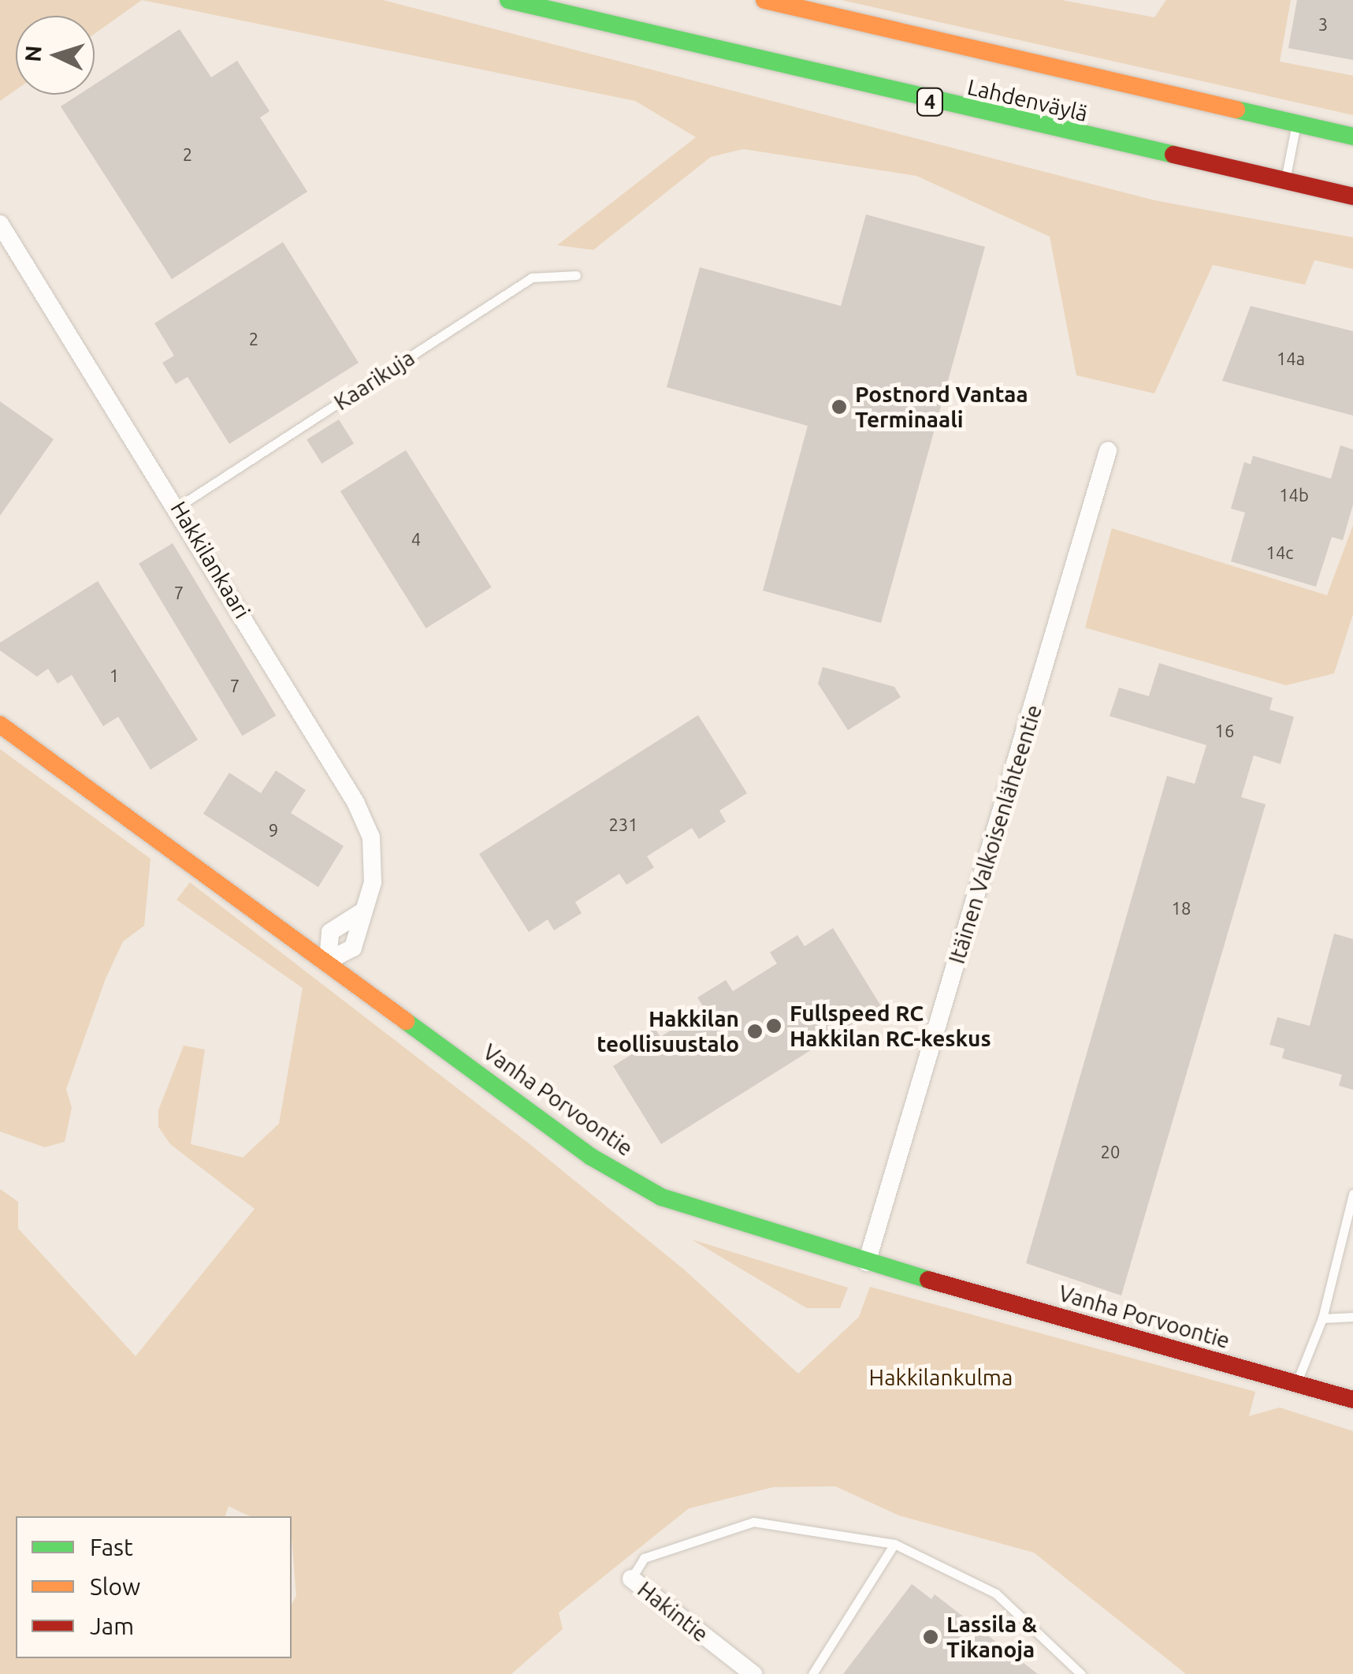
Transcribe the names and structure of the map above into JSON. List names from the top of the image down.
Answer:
{
  "streets": {
    "main road": ["Lahdenväylä", "4", "Vanha Porvoontie"],
    "street": ["Hakkilankaari", "Itäinen Valkoisenlähteentie", "Hakintie"],
    "lane": ["Kaarikuja"]
  },
  "crossings": [
    ["Kaarikuja", "Hakkilankaari"],
    ["Hakkilankaari", "Vanha Porvoontie"],
    ["Itäinen Valkoisenlähteentie", "Vanha Porvoontie"]
  ],
  "parks": ["Hakkilankulma"],
  "places": [
    "Postnord Vantaa Terminaali",
    "Fullspeed RC Hakkilan RC-keskus",
    "Hakkilan teollisuustalo",
    "Lassila & Tikanoja"
  ],
  "house_numbers": [
    "3",
    "2",
    "2",
    "14a",
    "14b",
    "4",
    "14c",
    "7",
    "1",
    "7",
    "16",
    "231",
    "9",
    "18",
    "20"
  ],
  "legend": ["Fast", "Slow", "Jam"],
  "north": "left"
}
